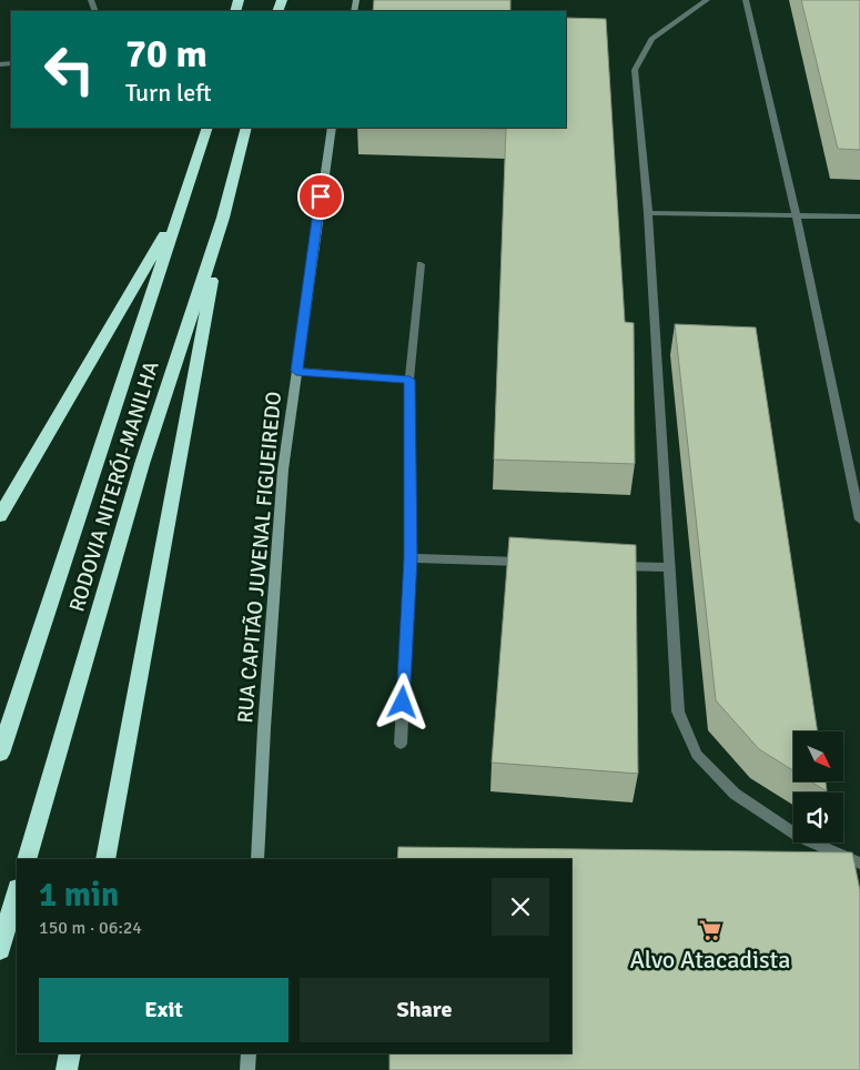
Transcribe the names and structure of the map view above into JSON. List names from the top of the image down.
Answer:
{
  "streets": {
    "highway": ["RODOVIA NITERÓI-MANILHA"],
    "main road": ["RUA CAPITÃO JUVENAL FIGUEIREDO"]
  },
  "places": {
    "supermarket": ["Alvo Atacadista"]
  },
  "north": "bottom right",
  "page": {
    "turn": ["70 m", "Turn left"],
    "heading": ["1 min", "150 m · 06:24"],
    "buttons": ["Exit", "Share"]
  }
}
